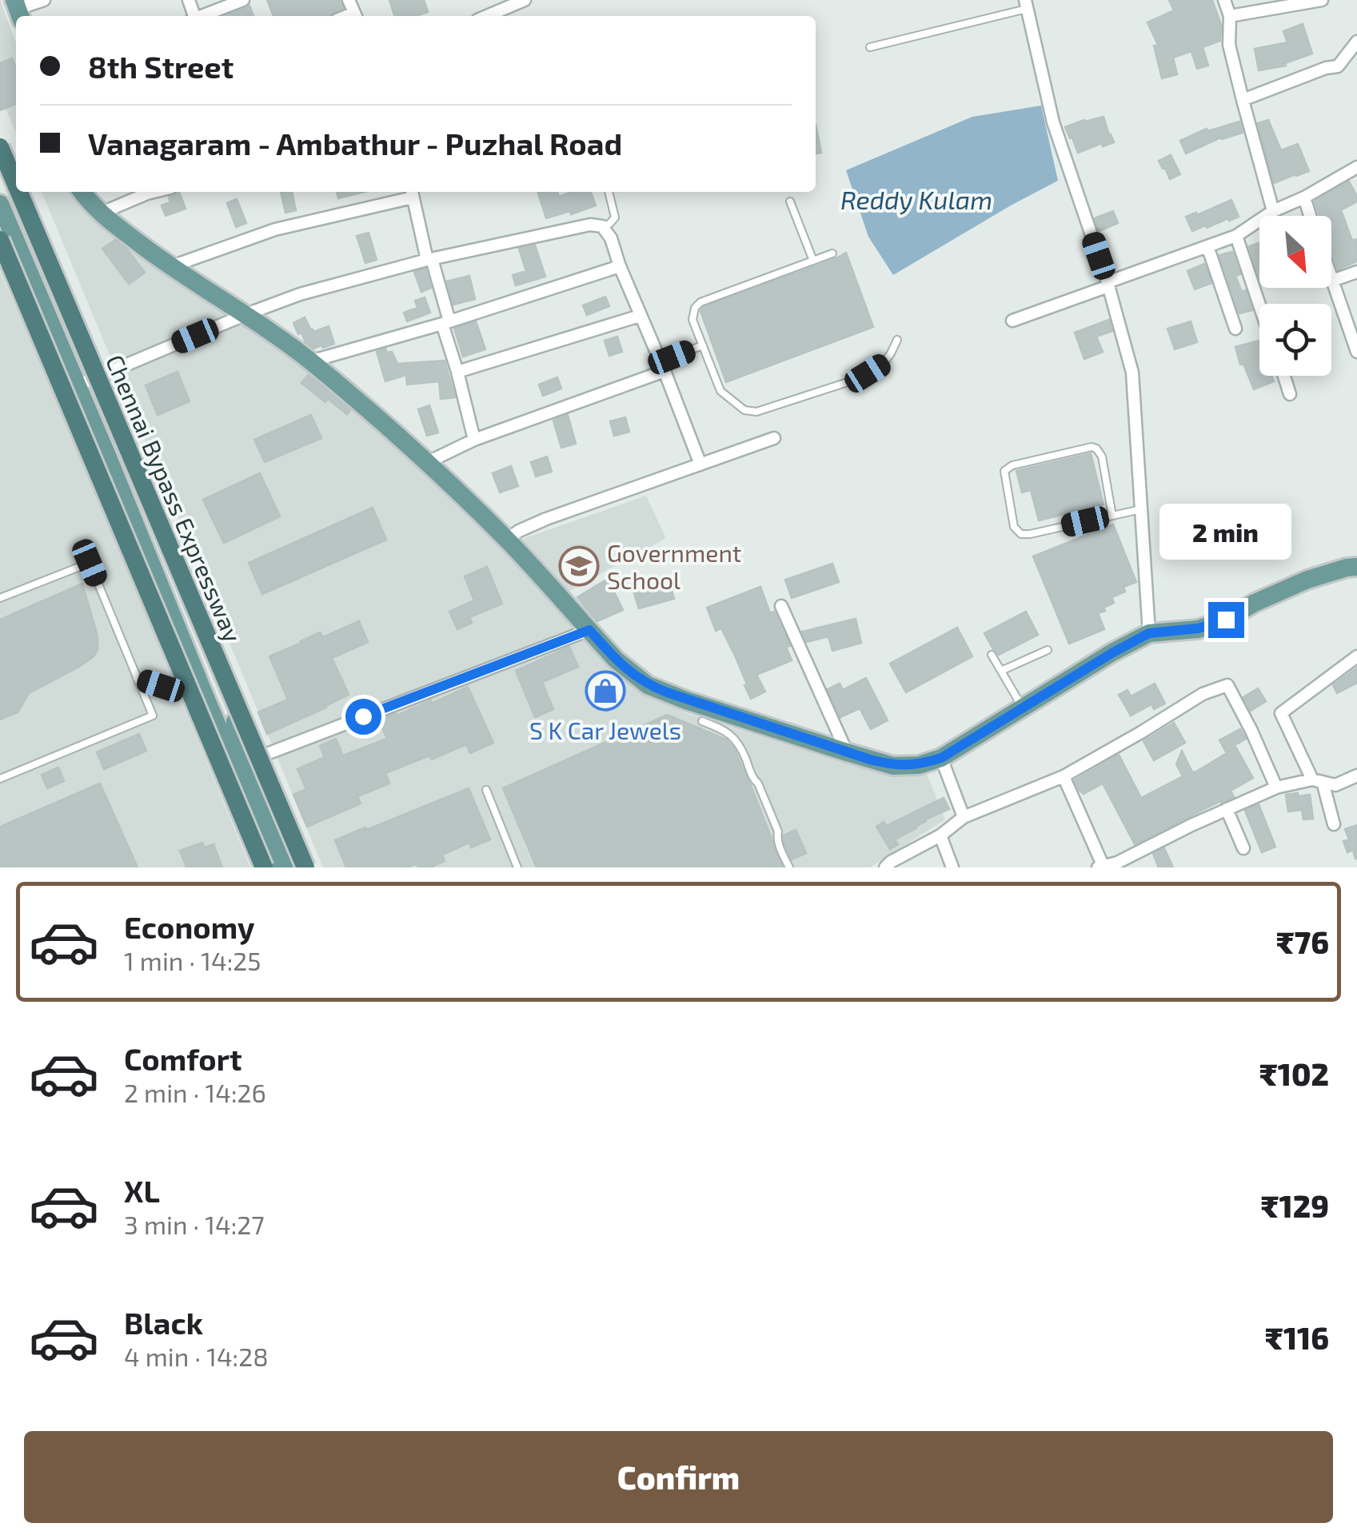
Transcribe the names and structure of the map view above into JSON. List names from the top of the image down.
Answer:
{
  "streets": {
    "highway": ["Chennai Bypass Expressway"]
  },
  "water": ["Reddy Kulam"],
  "places": {
    "school or university": ["Government School"],
    "shop": ["S K Car Jewels"]
  },
  "north": "bottom right",
  "page": {
    "banner": ["8th Street", "Vanagaram - Ambathur - Puzhal Road"],
    "bubble": "2 min",
    "list": [
      {
        "name": "Economy",
        "note": "1 min · 14:25",
        "value": "₹76"
      },
      {
        "name": "Comfort",
        "note": "2 min · 14:26",
        "value": "₹102"
      },
      {
        "name": "XL",
        "note": "3 min · 14:27",
        "value": "₹129"
      },
      {
        "name": "Black",
        "note": "4 min · 14:28",
        "value": "₹116"
      }
    ],
    "buttons": "Confirm"
  }
}
